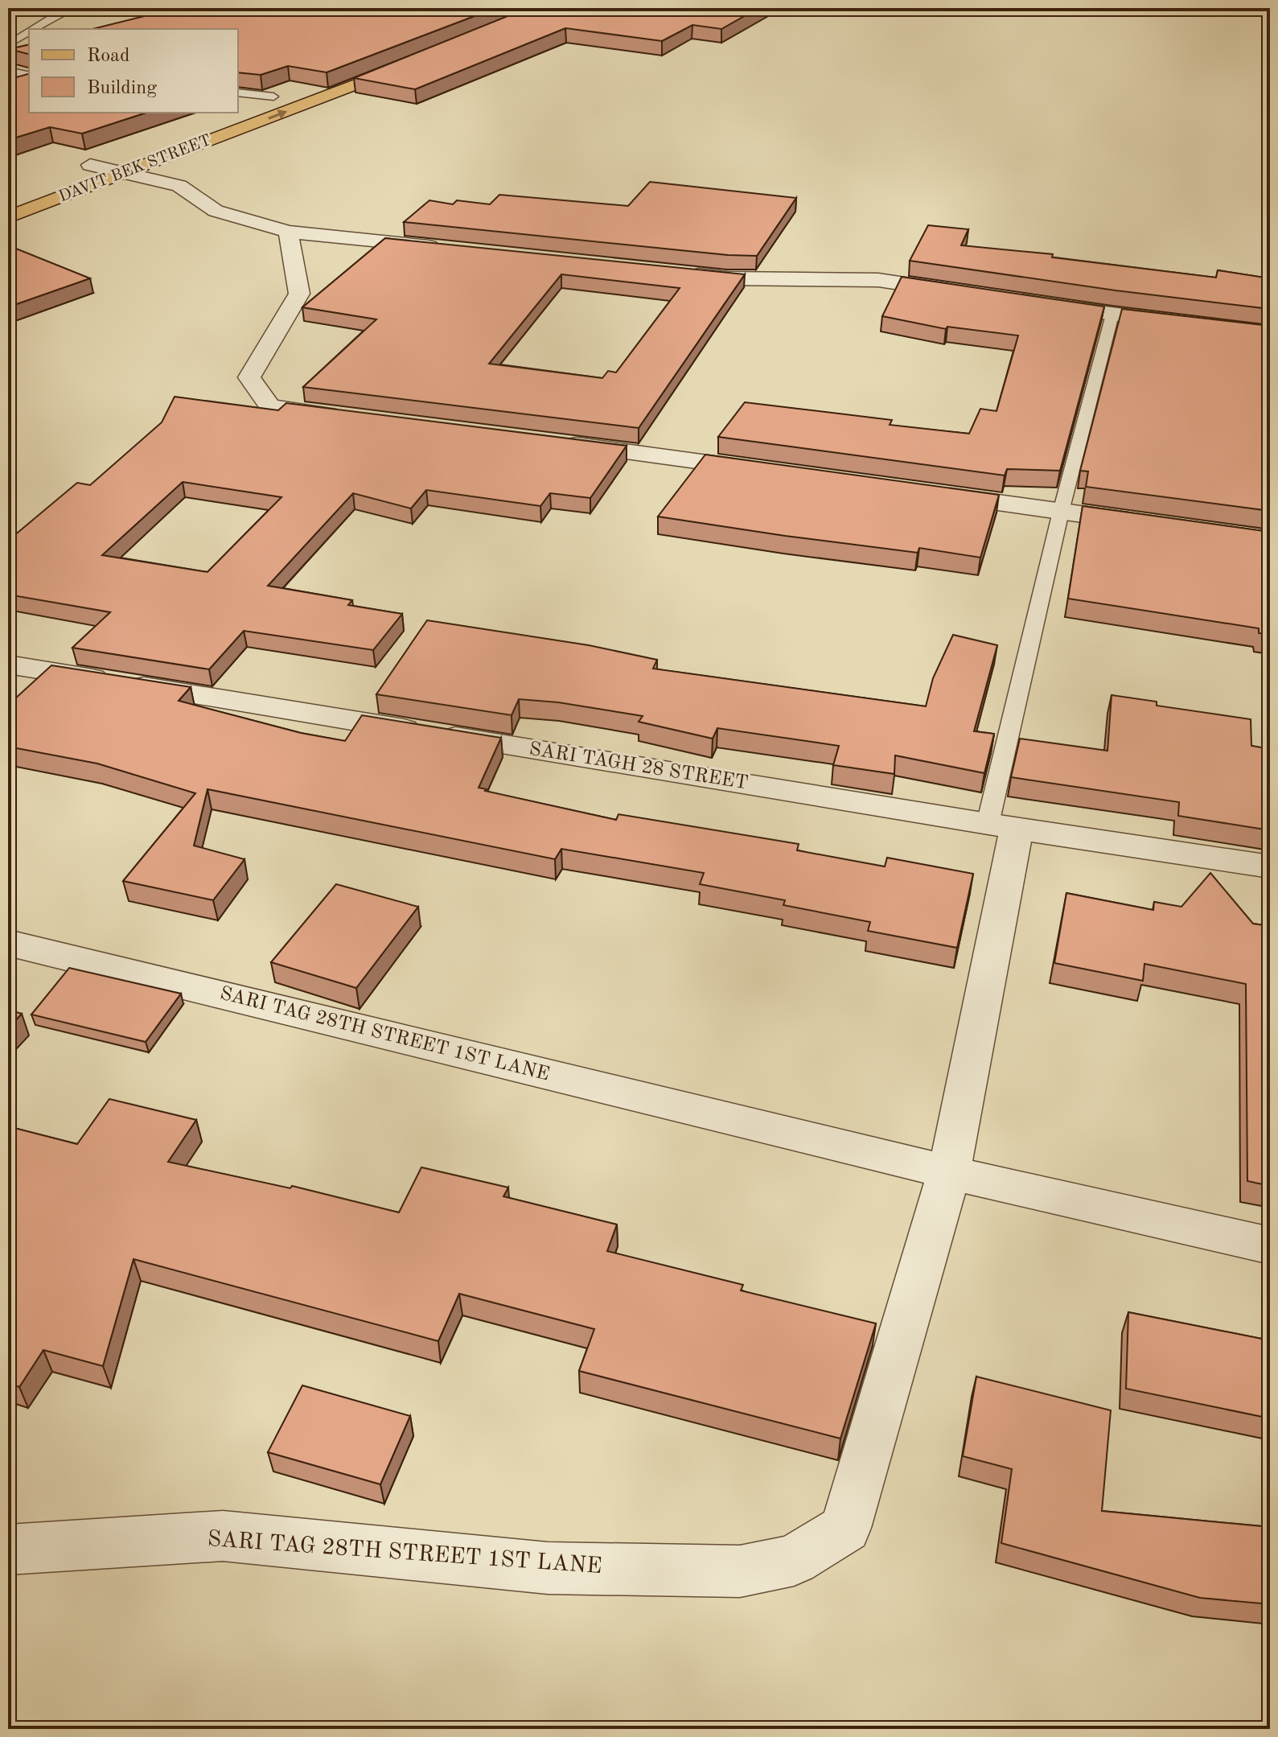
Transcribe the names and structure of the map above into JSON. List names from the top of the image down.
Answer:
{
  "streets": {
    "main road": ["DAVIT BEK STREET"],
    "street": ["SARI TAGH 28 STREET", "SARI TAG 28TH STREET 1ST LANE"]
  },
  "crossings": [
    ["SARI TAGH 28 STREET", "SARI TAG 28TH STREET 1ST LANE"]
  ],
  "one_way": ["DAVIT BEK STREET"],
  "legend": ["Road", "Building"]
}
